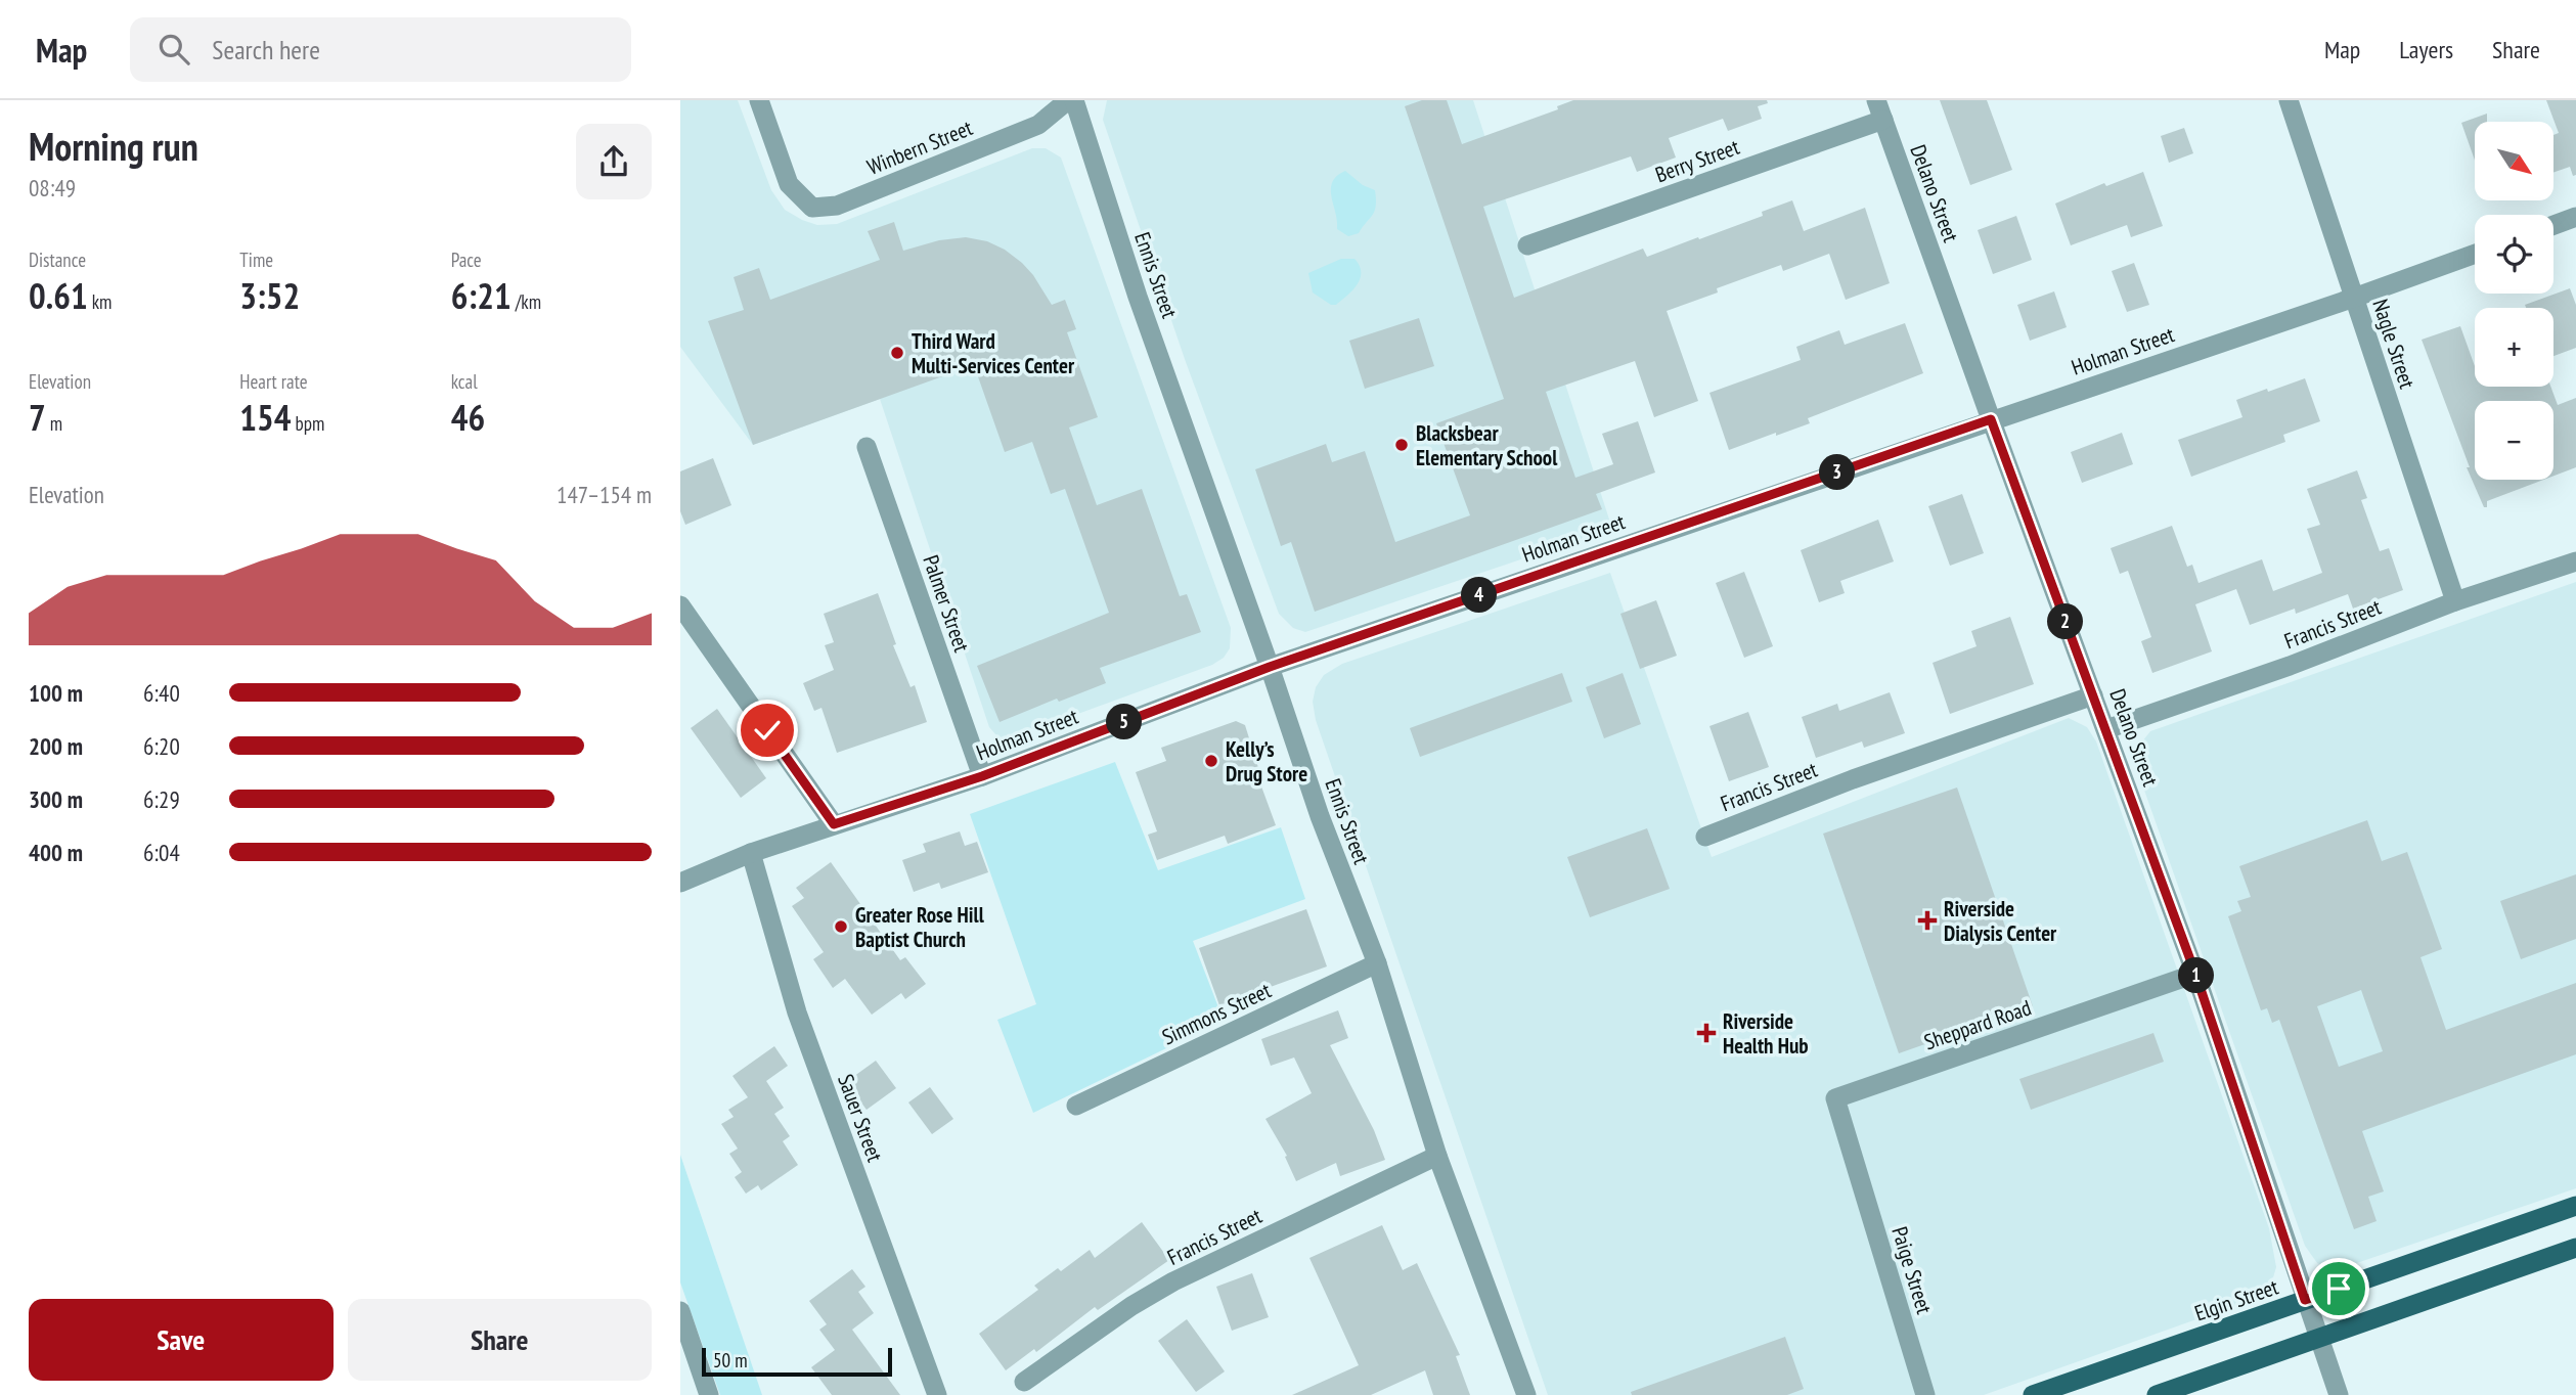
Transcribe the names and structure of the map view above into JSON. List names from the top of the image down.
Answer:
{
  "streets": {
    "main road": ["Elgin Street"],
    "street": [
      "Winbern Street",
      "Berry Street",
      "Delano Street",
      "Ennis Street",
      "Nagle Street",
      "Holman Street",
      "Palmer Street",
      "Francis Street",
      "Simmons Street",
      "Sheppard Road",
      "Sauer Street",
      "Paige Street"
    ]
  },
  "crossings": [
    ["Berry Street", "Delano Street"],
    ["Delano Street", "Holman Street"],
    ["Delano Street", "Francis Street"],
    ["Delano Street", "Sheppard Road"],
    ["Delano Street", "Elgin Street"],
    ["Ennis Street", "Holman Street"],
    ["Ennis Street", "Francis Street"],
    ["Ennis Street", "Simmons Street"],
    ["Nagle Street", "Holman Street"],
    ["Nagle Street", "Francis Street"],
    ["Holman Street", "Palmer Street"],
    ["Holman Street", "Sauer Street"],
    ["Sheppard Road", "Paige Street"]
  ],
  "places": {
    "other": [
      "Third Ward Multi-Services Center",
      "Blacksbear Elementary School",
      "Kelly’s Drug Store",
      "Greater Rose Hill Baptist Church"
    ],
    "health": ["Riverside Dialysis Center", "Riverside Health Hub"]
  },
  "scale_bar": "50 m",
  "north": "bottom right",
  "page": {
    "header": "Map",
    "search": "Search here",
    "nav": ["Map", "Layers", "Share"],
    "heading": ["Morning run", "08:49"],
    "map_buttons": ["+", "−"],
    "stats": [
      ["Distance", "0.61 km"],
      ["Time", "3:52"],
      ["Pace", "6:21 /km"],
      ["Elevation", "7 m"],
      ["Heart rate", "154 bpm"],
      ["kcal", "46"]
    ],
    "pins": [
      "3",
      "4",
      "2",
      "5",
      "1"
    ],
    "chart": ["Elevation", "147–154 m"],
    "list": [
      {
        "name": "100 m",
        "note": "6:40"
      },
      {
        "name": "200 m",
        "note": "6:20"
      },
      {
        "name": "300 m",
        "note": "6:29"
      },
      {
        "name": "400 m",
        "note": "6:04"
      }
    ],
    "buttons": ["Save", "Share"],
    "scale": "50 m"
  }
}
